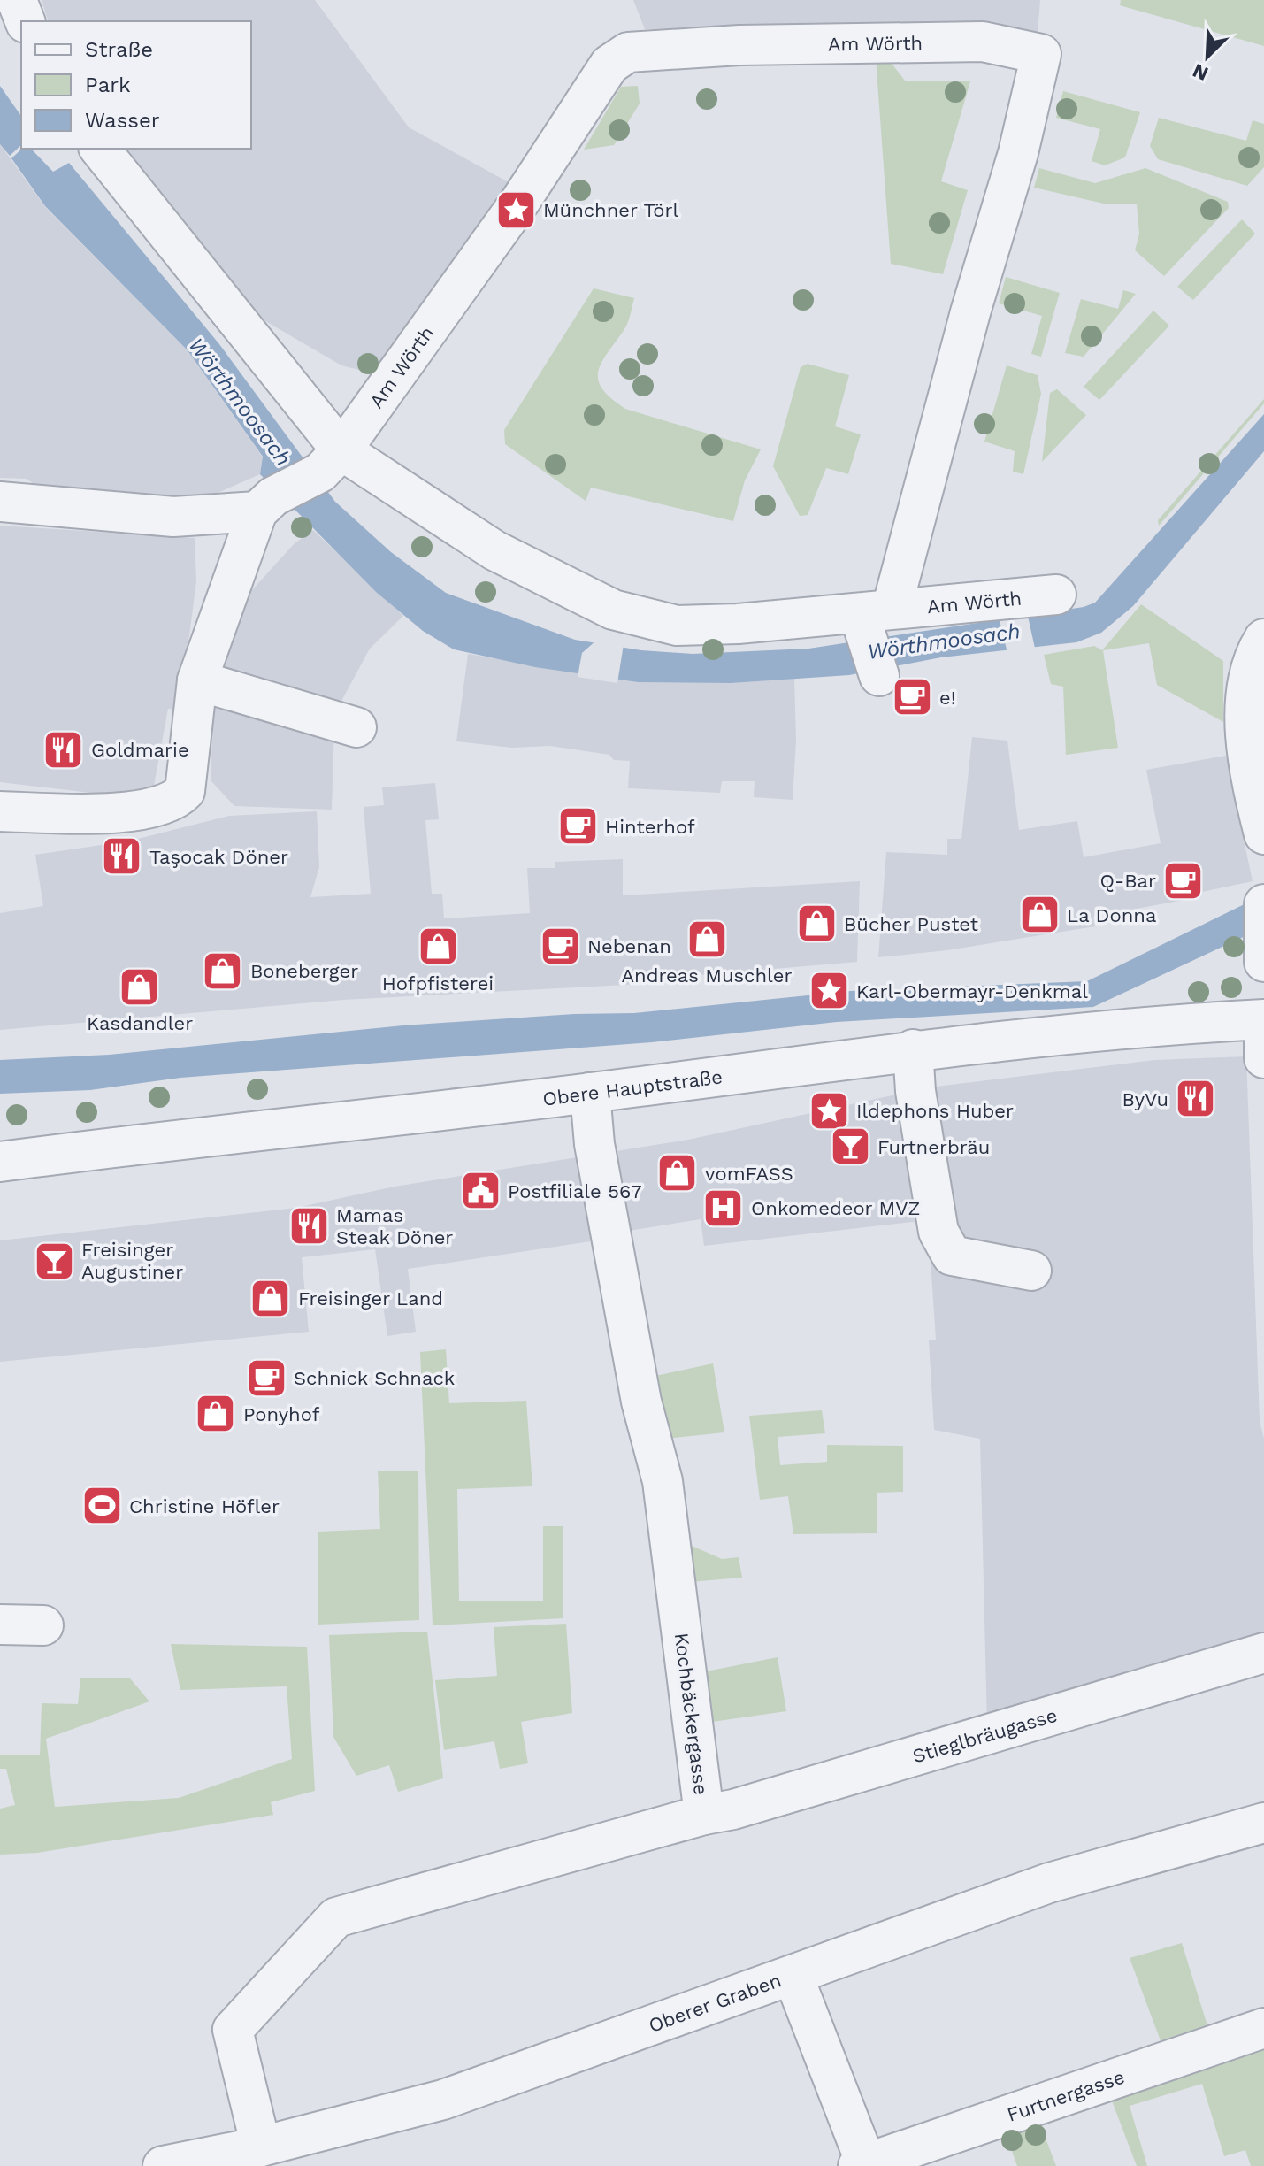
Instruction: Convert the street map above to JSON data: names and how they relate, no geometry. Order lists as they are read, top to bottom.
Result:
{
  "streets": {
    "street": [
      "Am Wörth",
      "Obere Hauptstraße",
      "Kochbäckergasse",
      "Stieglbräugasse",
      "Oberer Graben",
      "Furtnergasse"
    ]
  },
  "crossings": [
    ["Obere Hauptstraße", "Kochbäckergasse"],
    ["Kochbäckergasse", "Stieglbräugasse"],
    ["Kochbäckergasse", "Oberer Graben"],
    ["Oberer Graben", "Furtnergasse"]
  ],
  "water": ["Wörthmoosach"],
  "places": {
    "place": ["Münchner Törl", "Karl-Obermayr-Denkmal", "Ildephons Huber"],
    "cafe": [
      "e!",
      "Hinterhof",
      "Q-Bar",
      "Nebenan",
      "Schnick Schnack"
    ],
    "restaurant": [
      "Goldmarie",
      "Taşocak Döner",
      "ByVu",
      "Mamas Steak Döner"
    ],
    "shop": [
      "La Donna",
      "Bücher Pustet",
      "Andreas Muschler",
      "Hofpfisterei",
      "Boneberger",
      "Kasdandler",
      "vomFASS",
      "Freisinger Land",
      "Ponyhof"
    ],
    "bar": ["Furtnerbräu", "Freisinger Augustiner"],
    "public building": ["Postfiliale 567"],
    "hospital": ["Onkomedeor MVZ"],
    "sports": ["Christine Höfler"]
  },
  "legend": ["Straße", "Park", "Wasser"],
  "north": "bottom left"
}
